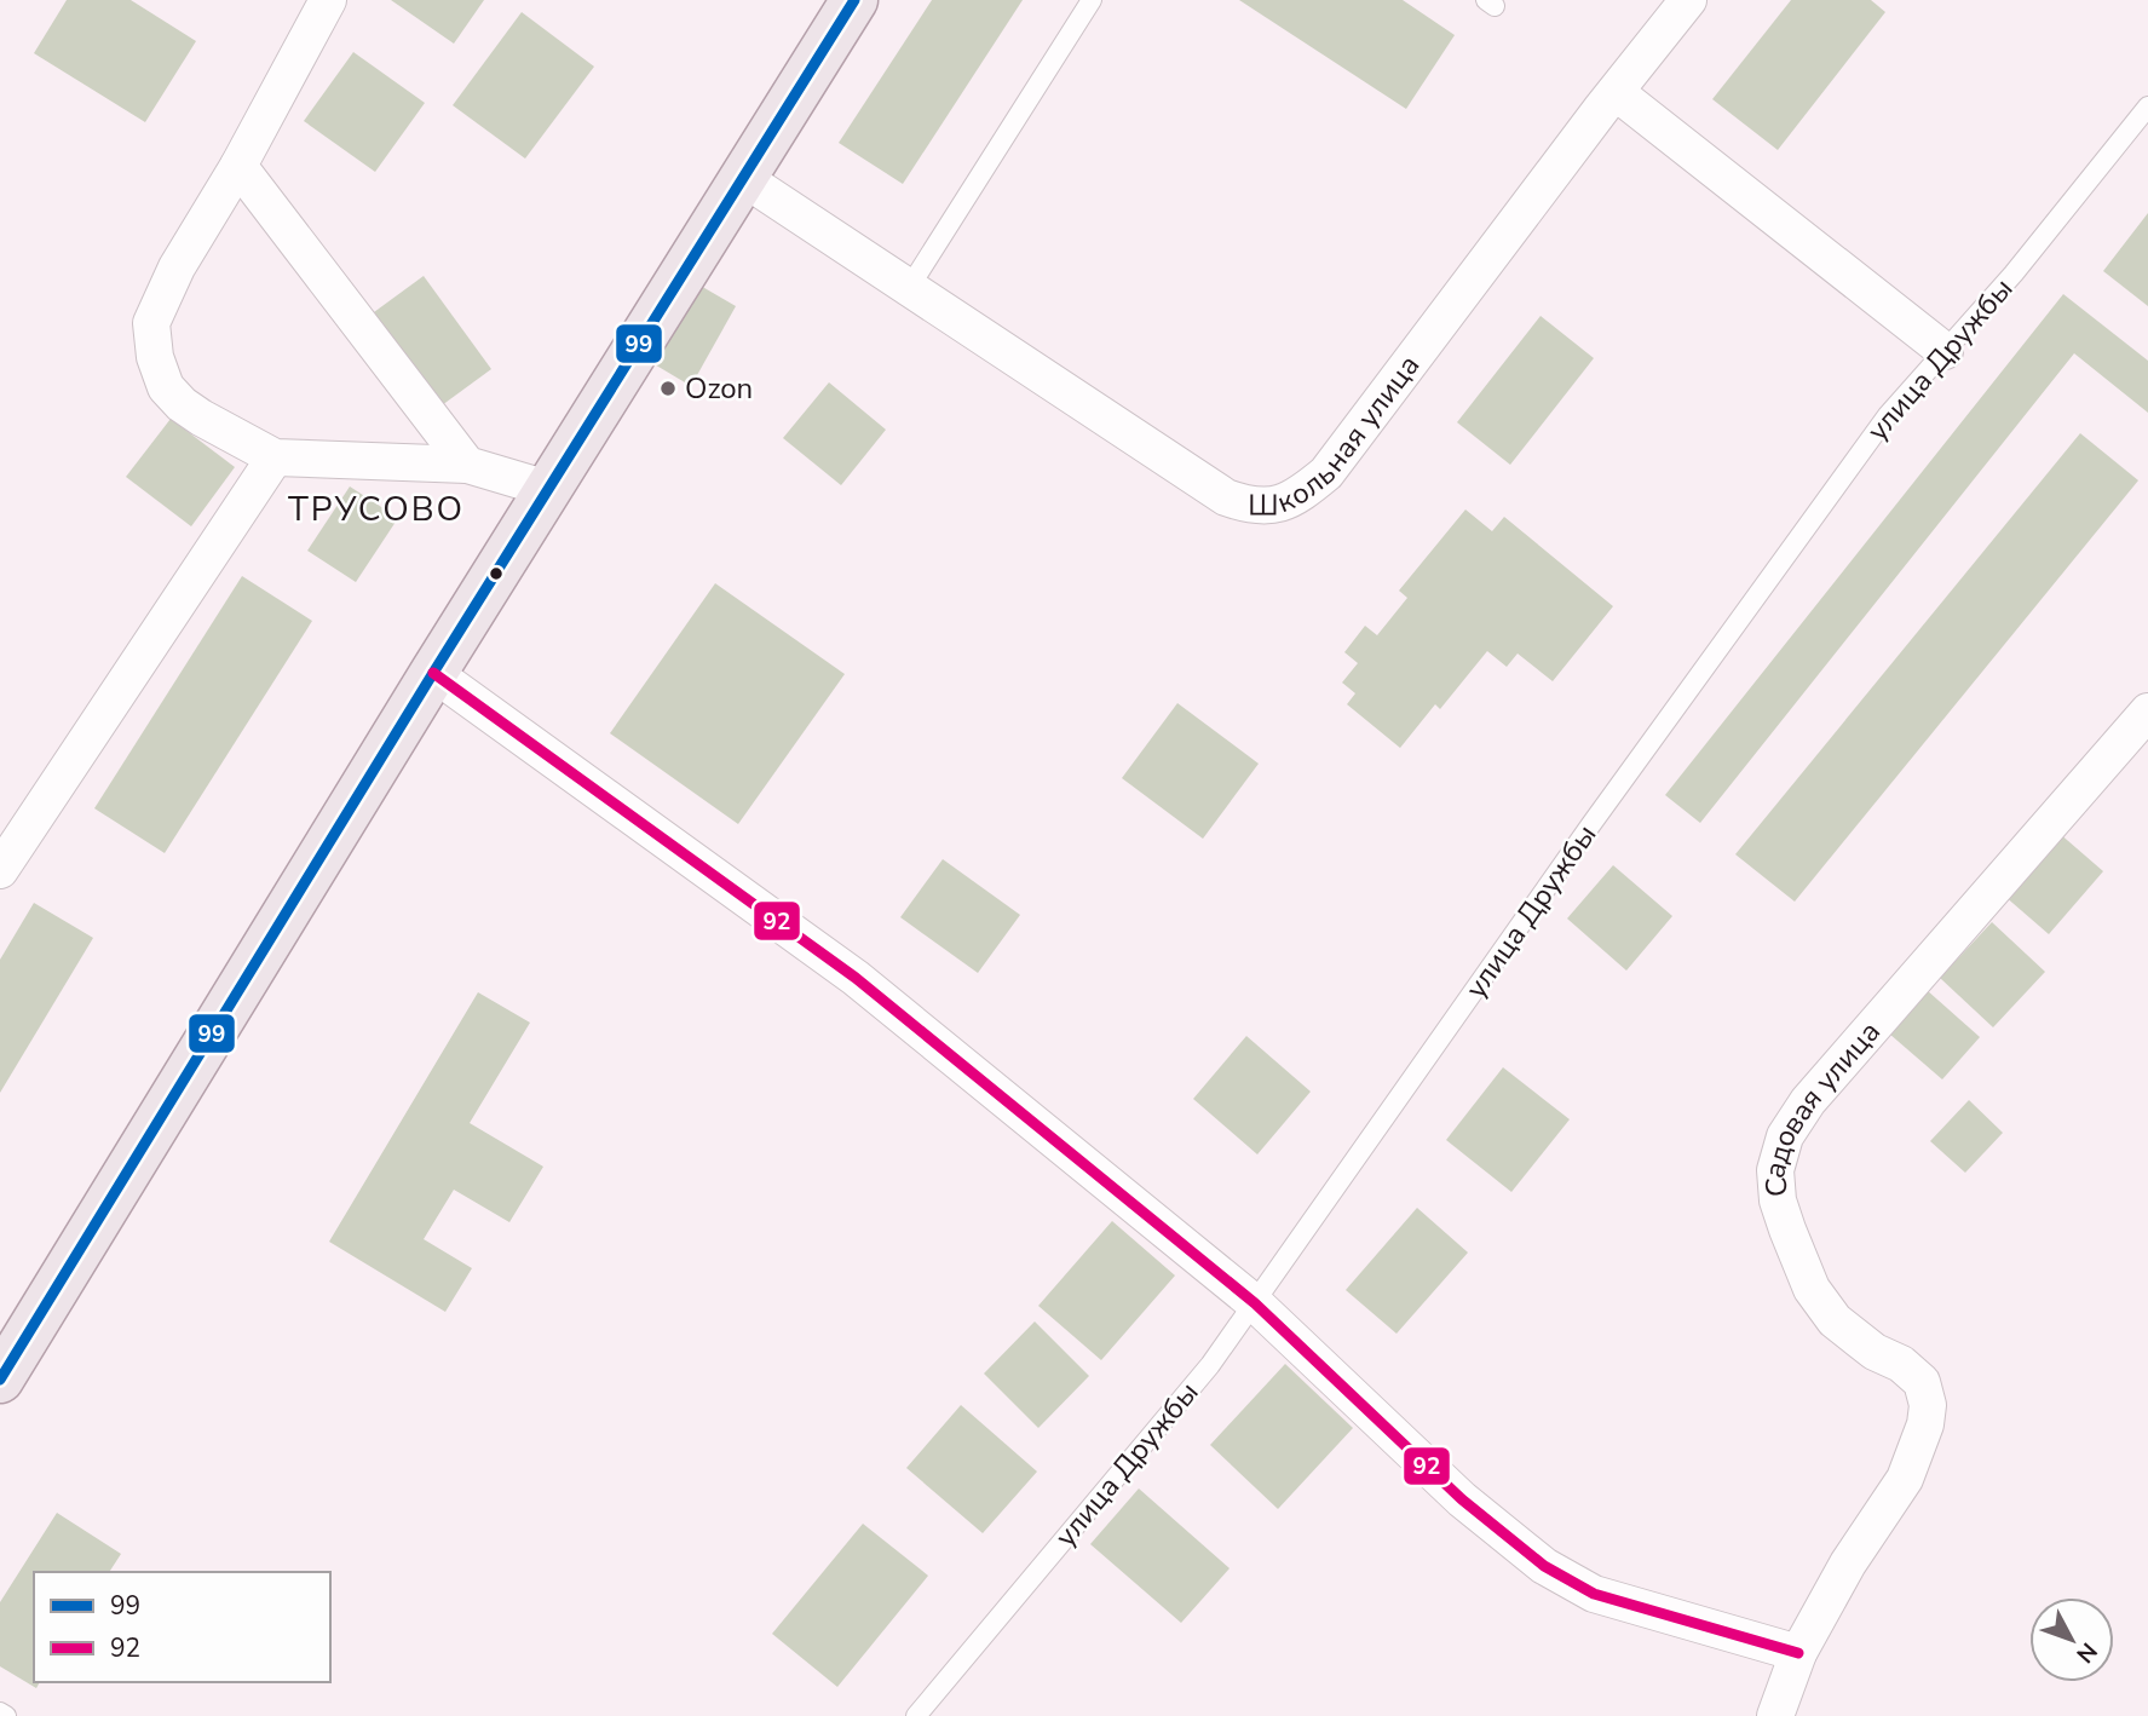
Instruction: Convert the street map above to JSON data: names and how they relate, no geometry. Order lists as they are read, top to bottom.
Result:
{
  "streets": {
    "street": ["Школьная улица", "Садовая улица"],
    "lane": ["улица Дружбы"]
  },
  "districts": ["ТРУСОВО"],
  "places": ["Ozon"],
  "lines": ["transit line 99", "transit line 92"],
  "legend": ["99", "92"],
  "north": "bottom right"
}
